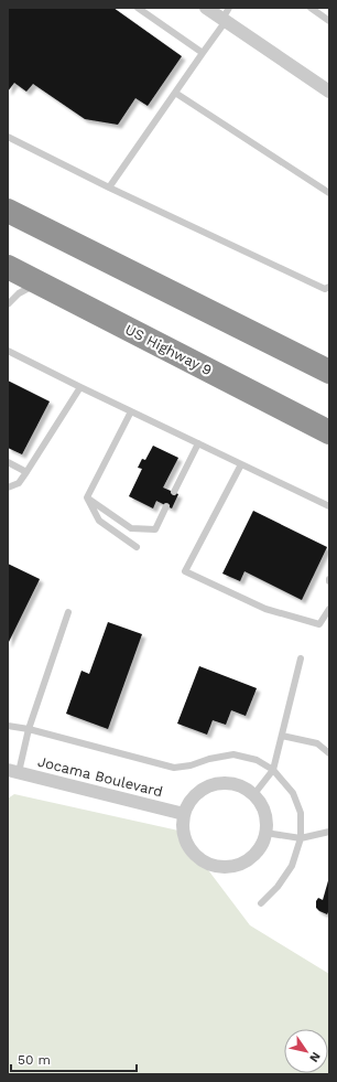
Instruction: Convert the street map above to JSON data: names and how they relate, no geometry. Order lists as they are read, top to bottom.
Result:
{
  "streets": {
    "highway": ["US Highway 9"],
    "street": ["Jocama Boulevard"]
  },
  "scale_bar": "50 m",
  "north": "bottom right"
}
